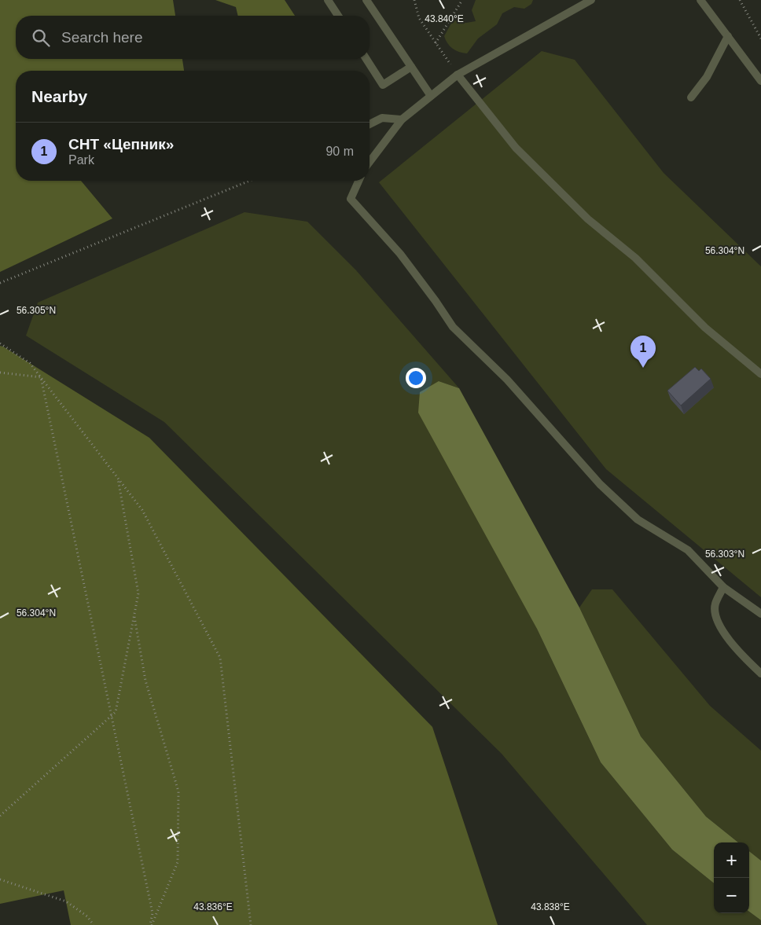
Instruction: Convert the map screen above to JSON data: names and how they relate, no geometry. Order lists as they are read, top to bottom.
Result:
{
  "page": {
    "search": "Search here",
    "heading": "Nearby",
    "list": [
      {
        "mark": "1",
        "name": "СНТ «Цепник»",
        "note": "Park",
        "value": "90 m"
      }
    ],
    "pins": "1",
    "map_buttons": ["+", "−"]
  },
  "coordinates": [
    "43.840°E",
    "56.304°N",
    "56.305°N",
    "56.303°N",
    "43.836°E",
    "43.838°E"
  ]
}
